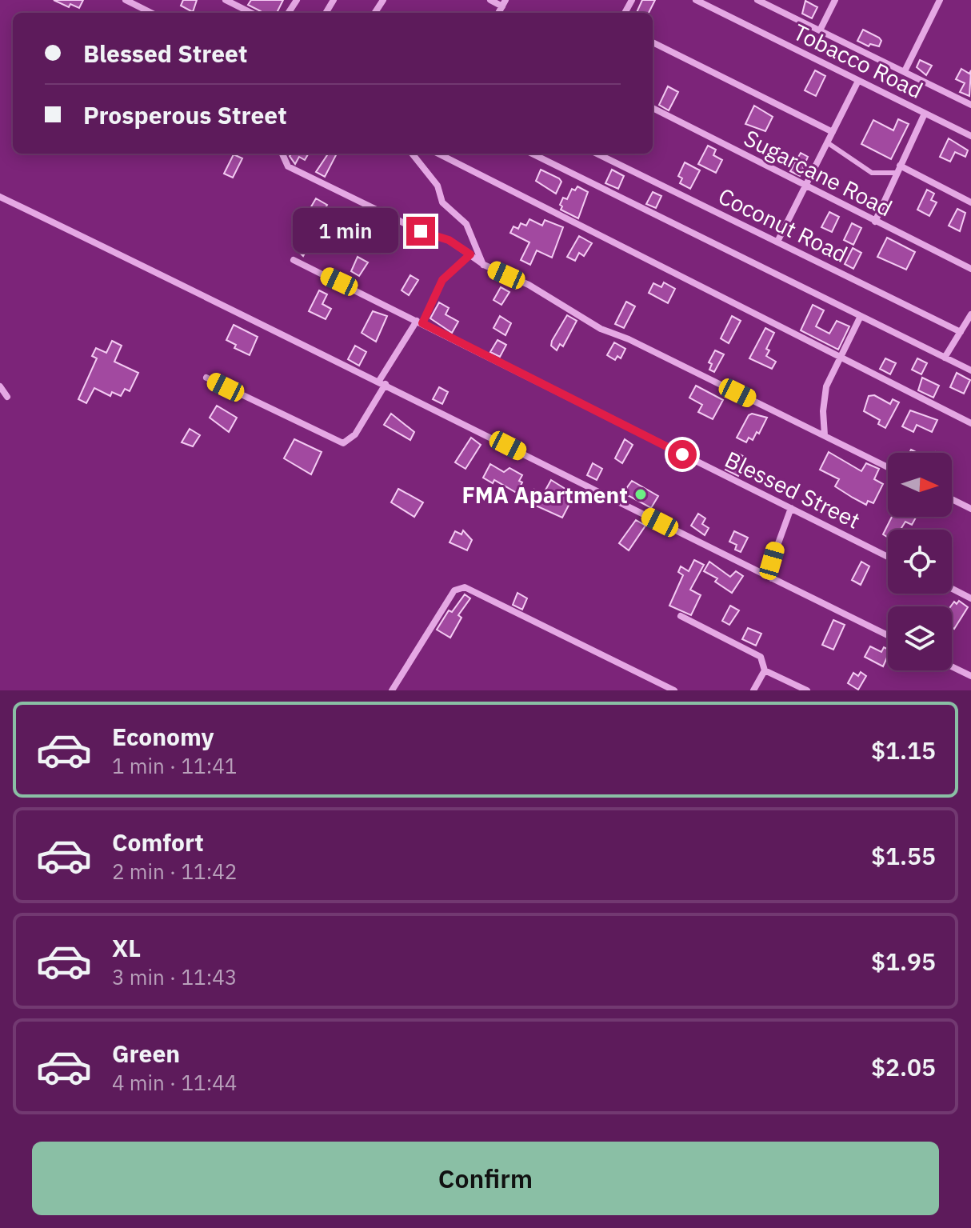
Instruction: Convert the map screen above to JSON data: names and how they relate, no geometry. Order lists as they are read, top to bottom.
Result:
{
  "streets": {
    "street": [
      "Tobacco Road",
      "Sugarcane Road",
      "Coconut Road",
      "Blessed Street"
    ]
  },
  "places": ["FMA Apartment"],
  "north": "right",
  "page": {
    "banner": ["Blessed Street", "Prosperous Street"],
    "bubble": "1 min",
    "list": [
      {
        "name": "Economy",
        "note": "1 min · 11:41",
        "value": "$1.15"
      },
      {
        "name": "Comfort",
        "note": "2 min · 11:42",
        "value": "$1.55"
      },
      {
        "name": "XL",
        "note": "3 min · 11:43",
        "value": "$1.95"
      },
      {
        "name": "Green",
        "note": "4 min · 11:44",
        "value": "$2.05"
      }
    ],
    "buttons": "Confirm"
  }
}
